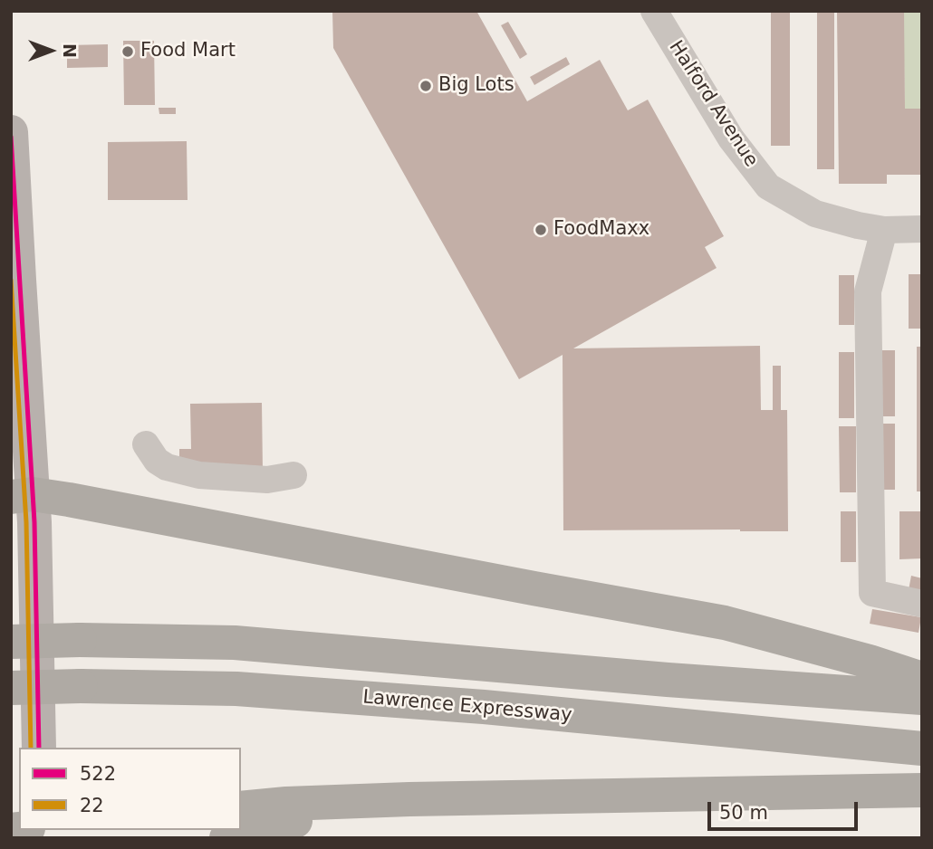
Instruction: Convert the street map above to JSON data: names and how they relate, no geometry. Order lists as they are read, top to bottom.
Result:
{
  "streets": {
    "highway": ["Lawrence Expressway"],
    "street": ["Halford Avenue"]
  },
  "places": ["Food Mart", "Big Lots", "FoodMaxx"],
  "lines": ["transit line 522", "transit line 22"],
  "legend": ["522", "22"],
  "scale_bar": "50 m",
  "north": "right"
}
